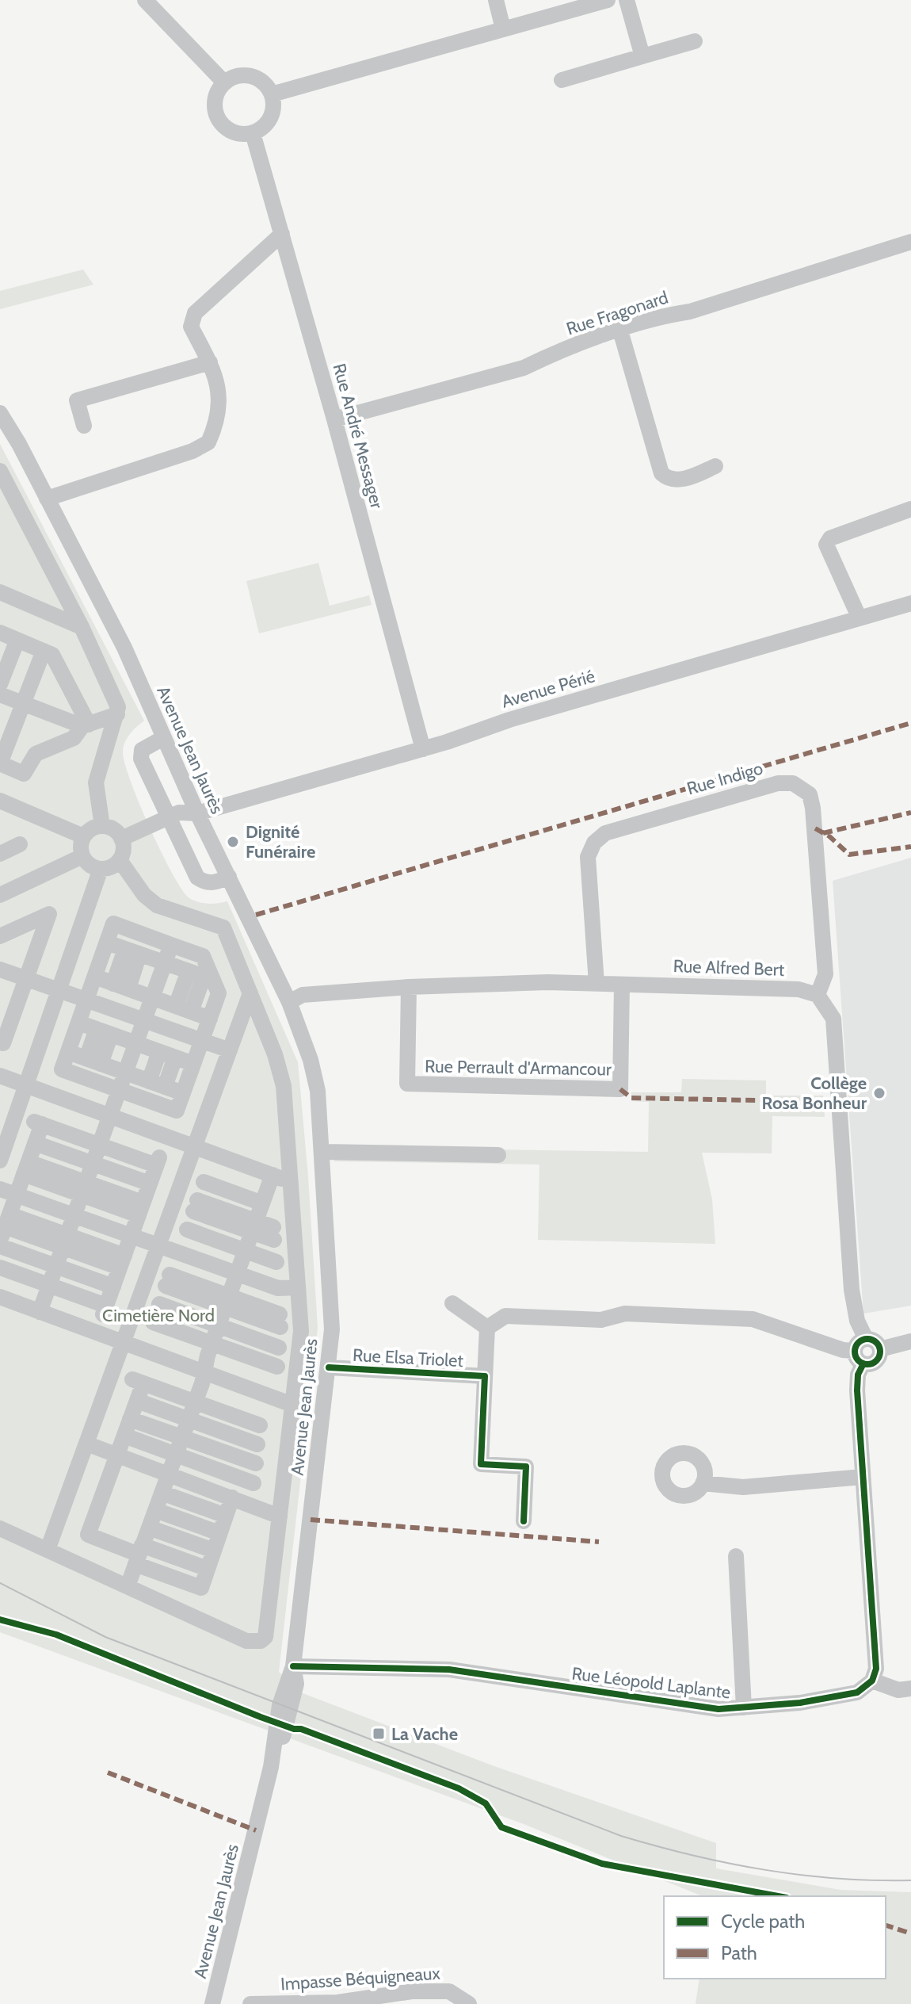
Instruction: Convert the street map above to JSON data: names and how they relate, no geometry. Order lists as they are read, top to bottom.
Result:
{
  "streets": {
    "street": [
      "Rue Fragonard",
      "Rue André Messager",
      "Avenue Périé",
      "Avenue Jean Jaurès",
      "Rue Indigo",
      "Rue Alfred Bert",
      "Rue Perrault d'Armancour",
      "Rue Elsa Triolet",
      "Rue Léopold Laplante",
      "Impasse Béquigneaux"
    ]
  },
  "crossings": [
    ["Rue Fragonard", "Rue André Messager"],
    ["Rue André Messager", "Avenue Périé"],
    ["Avenue Périé", "Avenue Jean Jaurès"],
    ["Avenue Jean Jaurès", "Rue Alfred Bert"],
    ["Avenue Jean Jaurès", "Rue Elsa Triolet"],
    ["Avenue Jean Jaurès", "Rue Léopold Laplante"],
    ["Rue Indigo", "Rue Alfred Bert"],
    ["Rue Alfred Bert", "Rue Perrault d'Armancour"]
  ],
  "parks": ["Cimetière Nord"],
  "places": {
    "other": ["Dignité Funéraire", "Collège Rosa Bonheur"],
    "transit": ["La Vache"]
  },
  "legend": ["Cycle path", "Path"]
}
